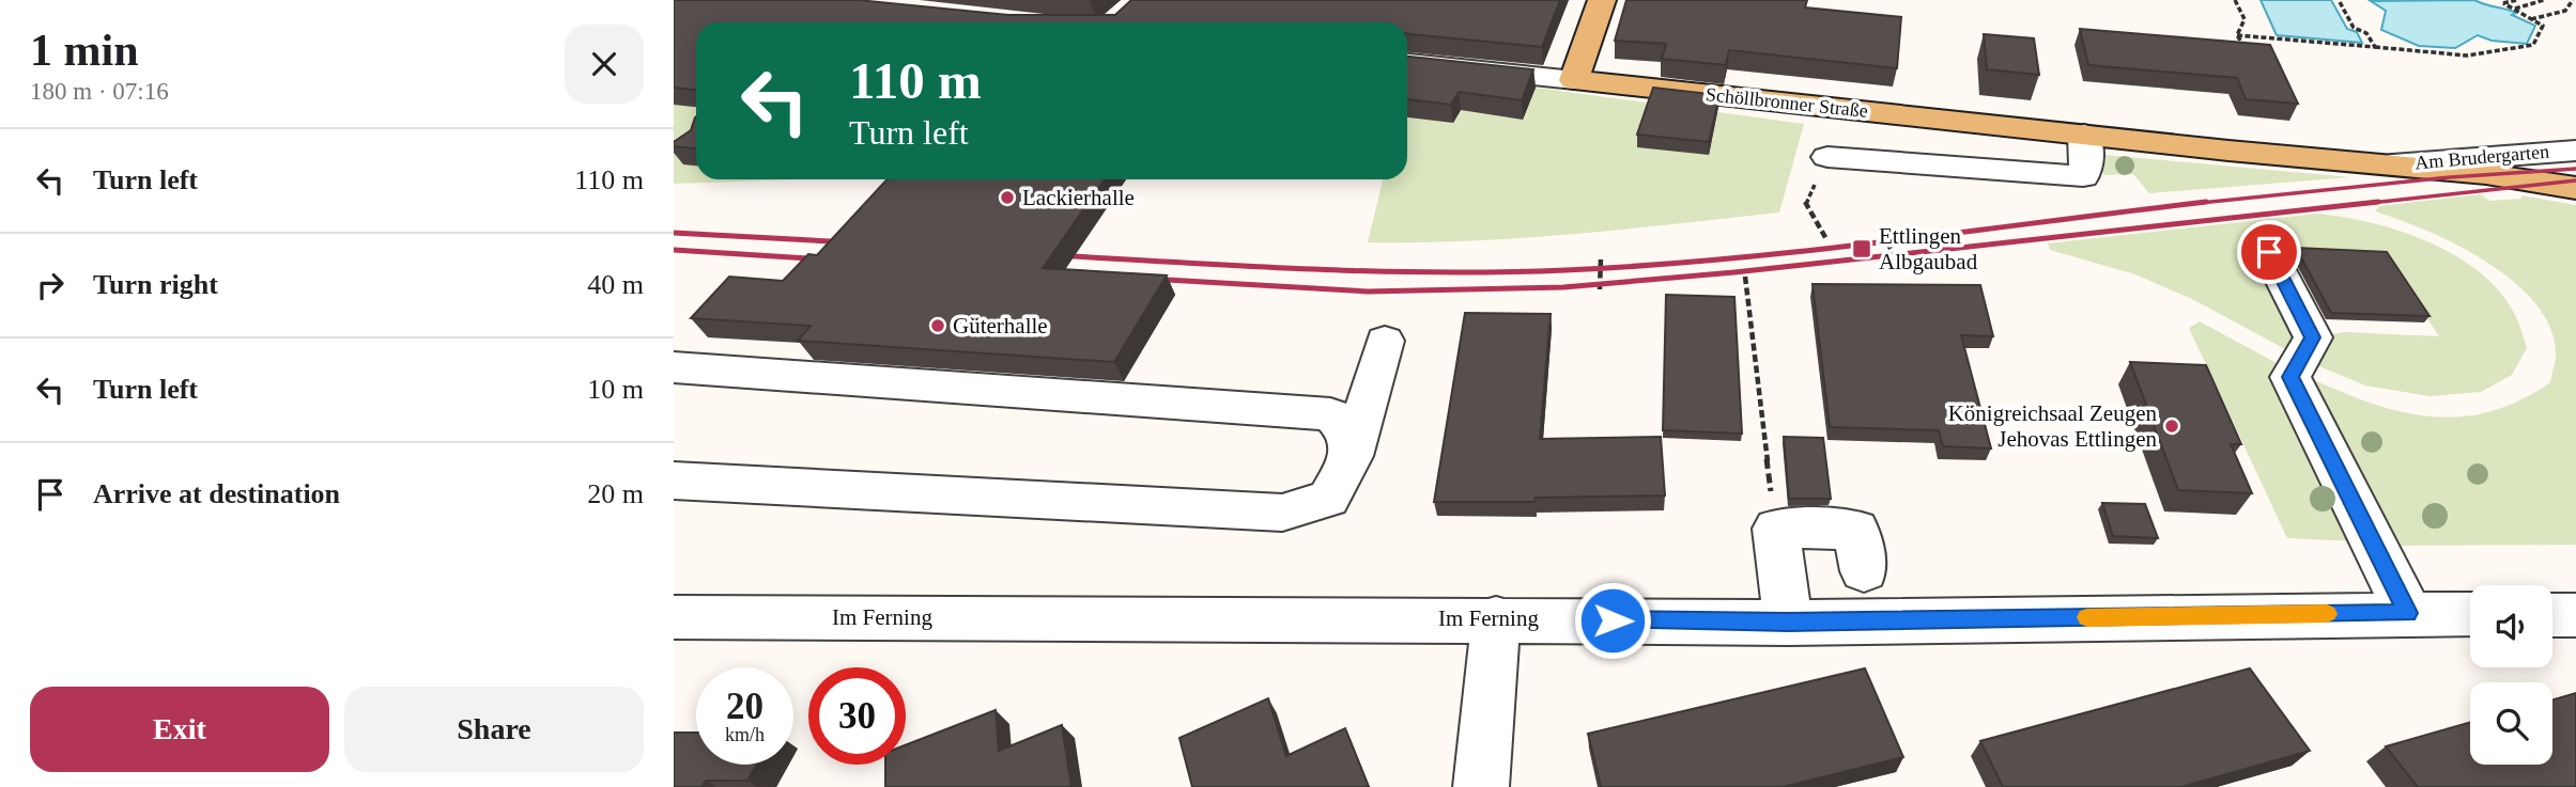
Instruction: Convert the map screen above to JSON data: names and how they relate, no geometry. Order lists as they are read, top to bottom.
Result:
{
  "streets": {
    "main road": ["Schöllbronner Straße"],
    "street": ["Am Brudergarten", "Im Ferning"]
  },
  "crossings": [
    ["Schöllbronner Straße", "Am Brudergarten"]
  ],
  "places": {
    "other": ["Lackierhalle", "Güterhalle", "Königreichsaal Zeugen Jehovas Ettlingen"],
    "transit": ["Ettlingen Albgaubad"]
  },
  "page": {
    "heading": ["1 min", "180 m · 07:16"],
    "turn": ["110 m", "Turn left"],
    "list": [
      {
        "name": "Turn left",
        "value": "110 m"
      },
      {
        "name": "Turn right",
        "value": "40 m"
      },
      {
        "name": "Turn left",
        "value": "10 m"
      },
      {
        "name": "Arrive at destination",
        "value": "20 m"
      }
    ],
    "speed": "20 km/h",
    "limit": "30",
    "buttons": ["Exit", "Share"]
  }
}
